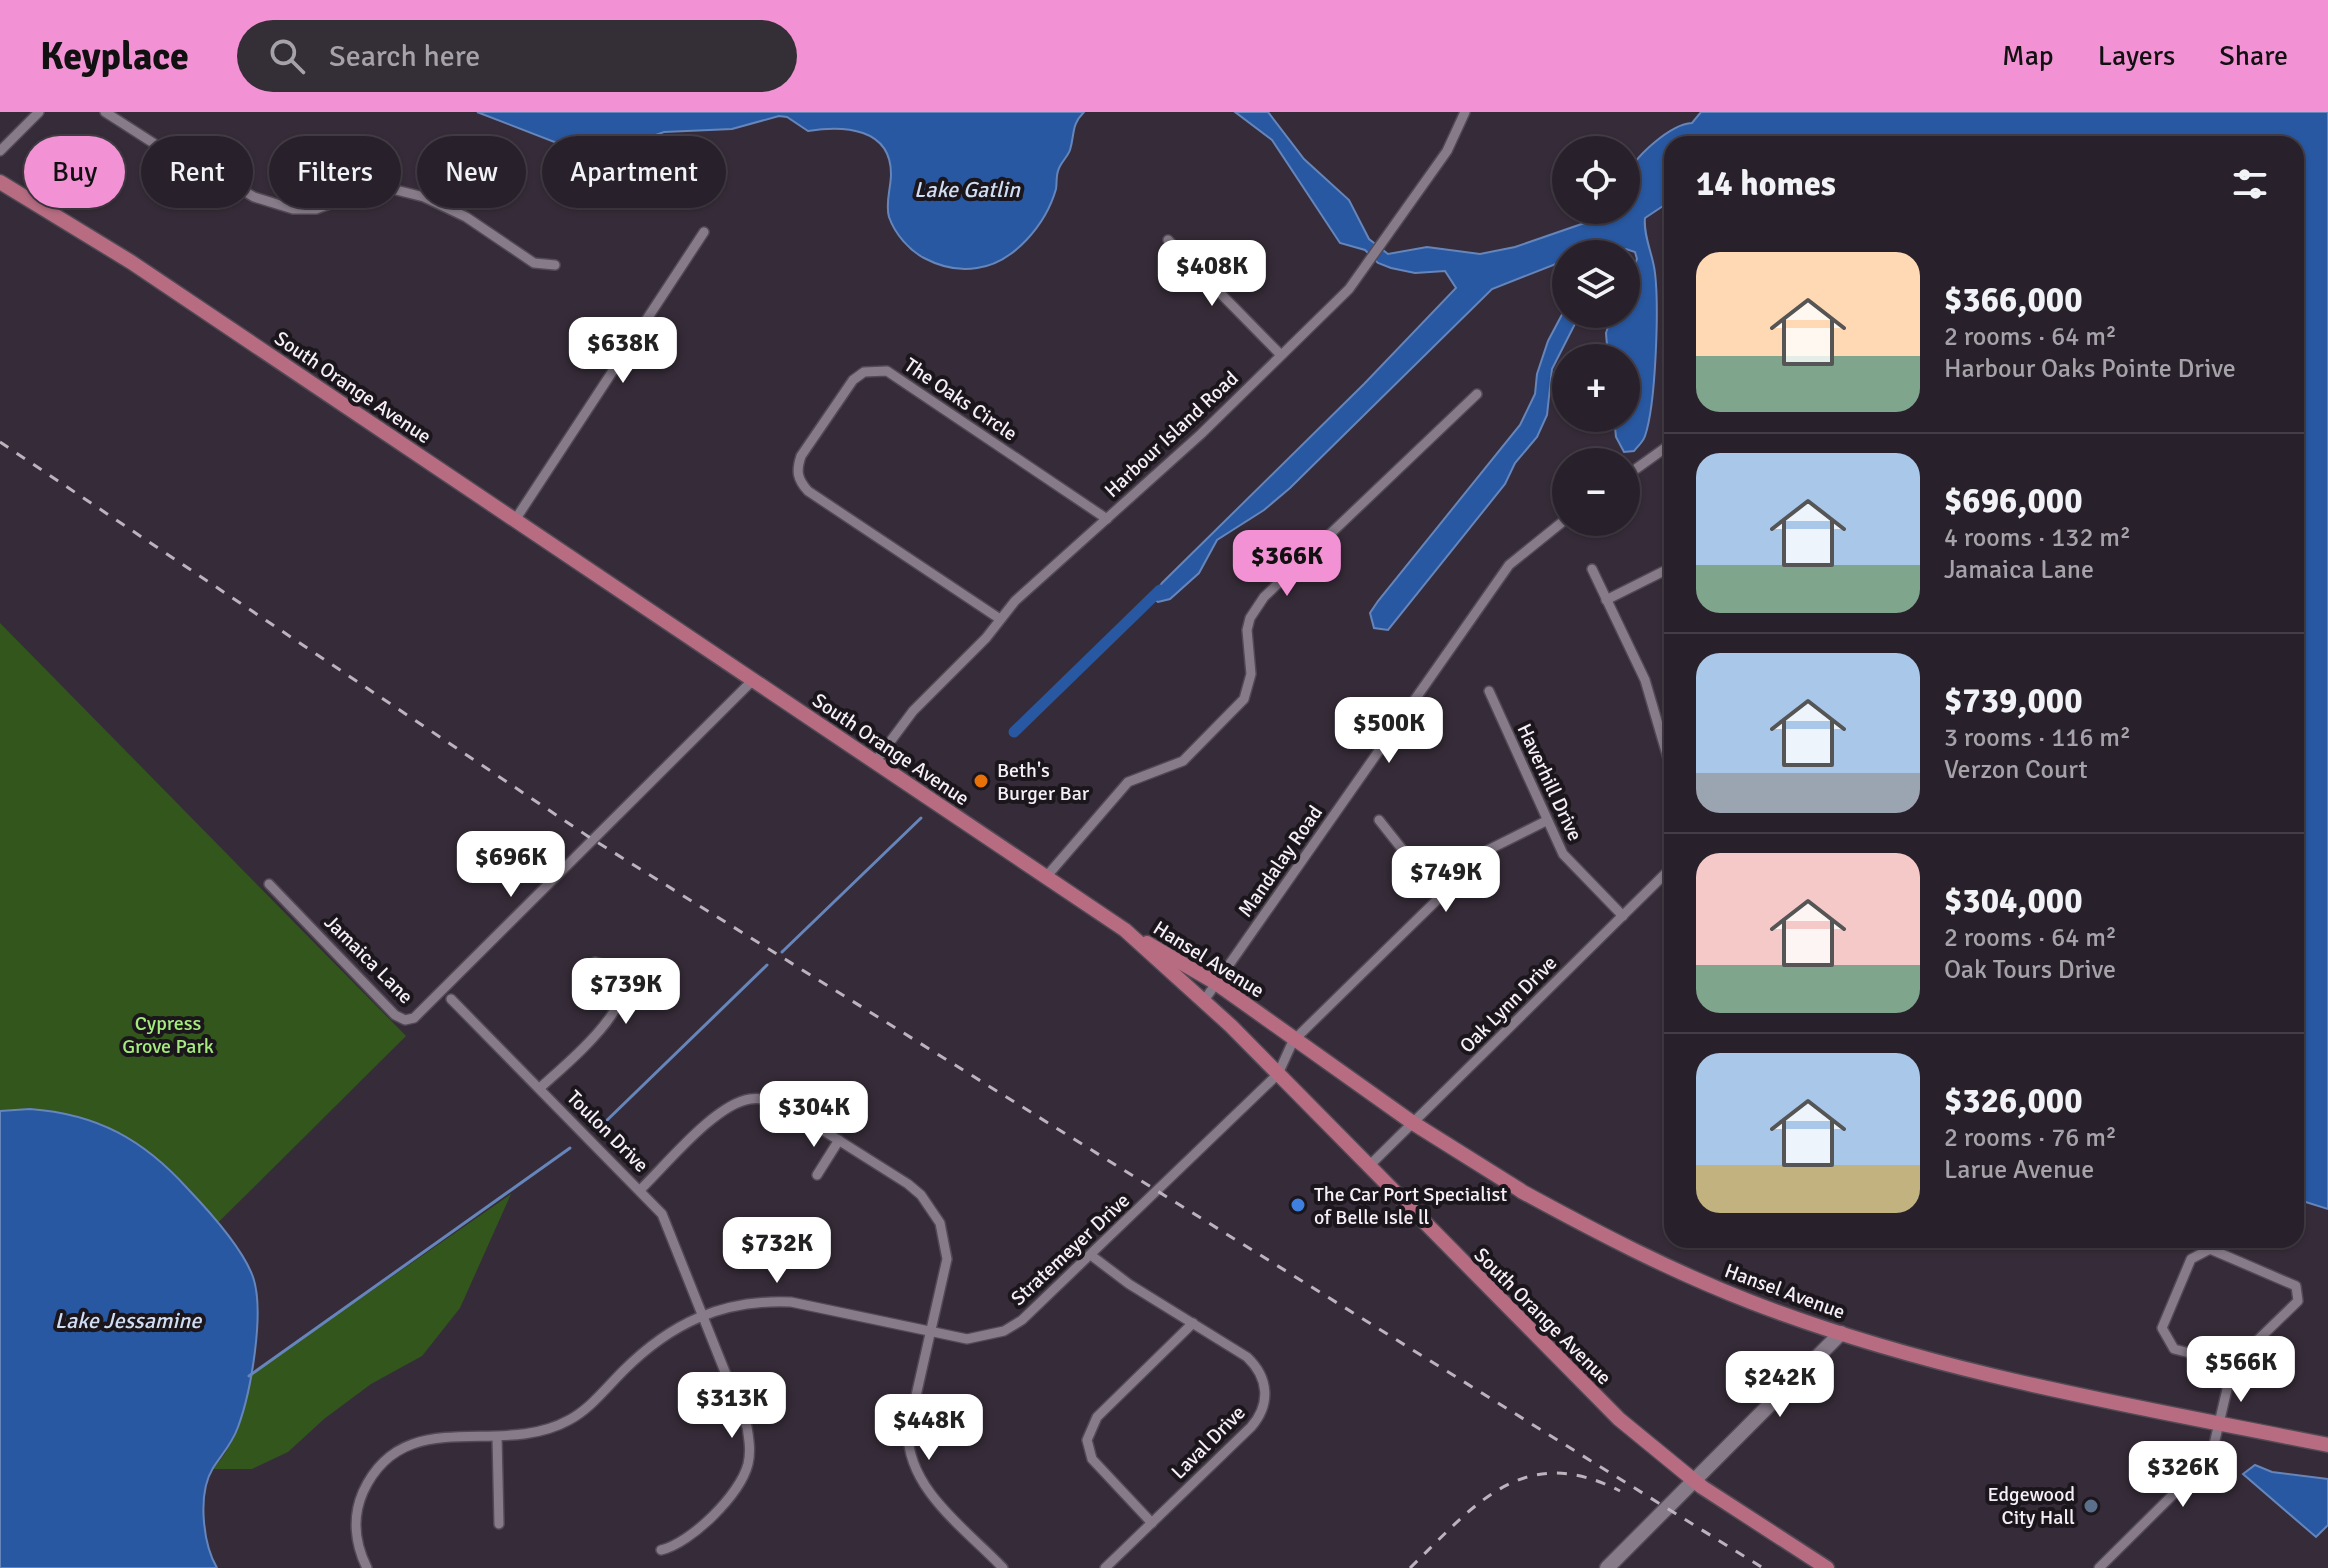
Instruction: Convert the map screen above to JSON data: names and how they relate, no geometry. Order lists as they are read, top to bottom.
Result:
{
  "streets": {
    "main road": ["South Orange Avenue", "Hansel Avenue"],
    "street": [
      "The Oaks Circle",
      "Harbour Island Road",
      "Haverhill Drive",
      "Mandalay Road",
      "Jamaica Lane",
      "Oak Lynn Drive",
      "Toulon Drive",
      "Stratemeyer Drive",
      "Laval Drive"
    ]
  },
  "crossings": [
    ["South Orange Avenue", "Harbour Island Road"],
    ["South Orange Avenue", "Mandalay Road"],
    ["South Orange Avenue", "Jamaica Lane"],
    ["South Orange Avenue", "Hansel Avenue"],
    ["South Orange Avenue", "Oak Lynn Drive"],
    ["South Orange Avenue", "Stratemeyer Drive"],
    ["The Oaks Circle", "Harbour Island Road"],
    ["Haverhill Drive", "Oak Lynn Drive"],
    ["Mandalay Road", "Hansel Avenue"],
    ["Hansel Avenue", "Oak Lynn Drive"],
    ["Toulon Drive", "Stratemeyer Drive"],
    ["Stratemeyer Drive", "Laval Drive"]
  ],
  "water": ["Lake Gatlin", "Lake Jessamine"],
  "parks": ["Cypress Grove Park"],
  "places": ["Beth's Burger Bar", "The Car Port Specialist of Belle Isle ll", "Edgewood City Hall"],
  "page": {
    "header": "Keyplace",
    "search": "Search here",
    "nav": ["Map", "Layers", "Share"],
    "map_buttons": ["+", "−"],
    "chip": [
      "Buy",
      "Rent",
      "Filters",
      "New",
      "Apartment"
    ],
    "heading": "14 homes",
    "list": [
      {
        "name": "$366,000",
        "note": "2 rooms · 64 m² · Harbour Oaks Pointe Drive"
      },
      {
        "name": "$696,000",
        "note": "4 rooms · 132 m² · Jamaica Lane"
      },
      {
        "name": "$739,000",
        "note": "3 rooms · 116 m² · Verzon Court"
      },
      {
        "name": "$304,000",
        "note": "2 rooms · 64 m² · Oak Tours Drive"
      },
      {
        "name": "$326,000",
        "note": "2 rooms · 76 m² · Larue Avenue"
      }
    ],
    "price": [
      "$408K",
      "$638K",
      "$366K",
      "$500K",
      "$696K",
      "$749K",
      "$739K",
      "$304K",
      "$732K",
      "$566K",
      "$242K",
      "$313K",
      "$448K",
      "$326K"
    ]
  }
}
